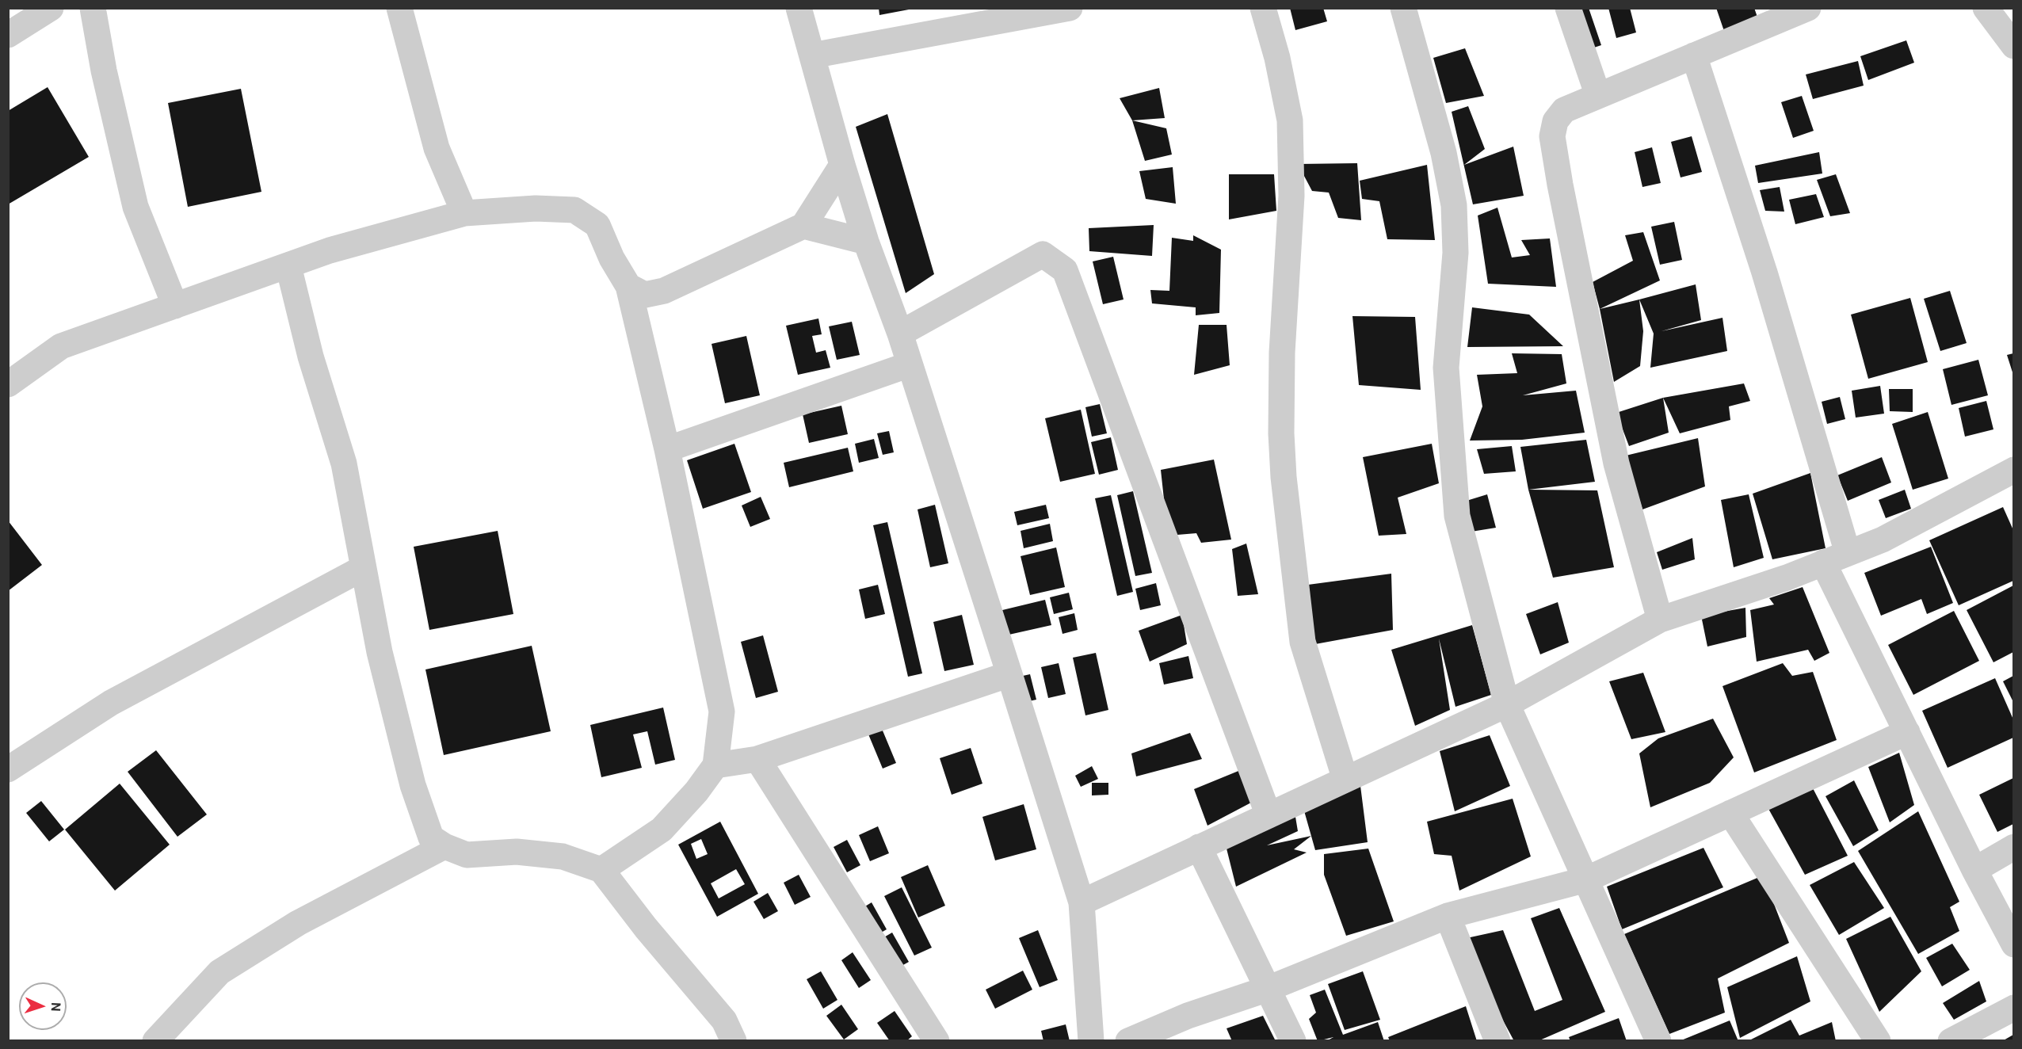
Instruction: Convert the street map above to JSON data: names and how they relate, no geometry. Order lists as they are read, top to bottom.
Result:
{
  "north": "right"
}
